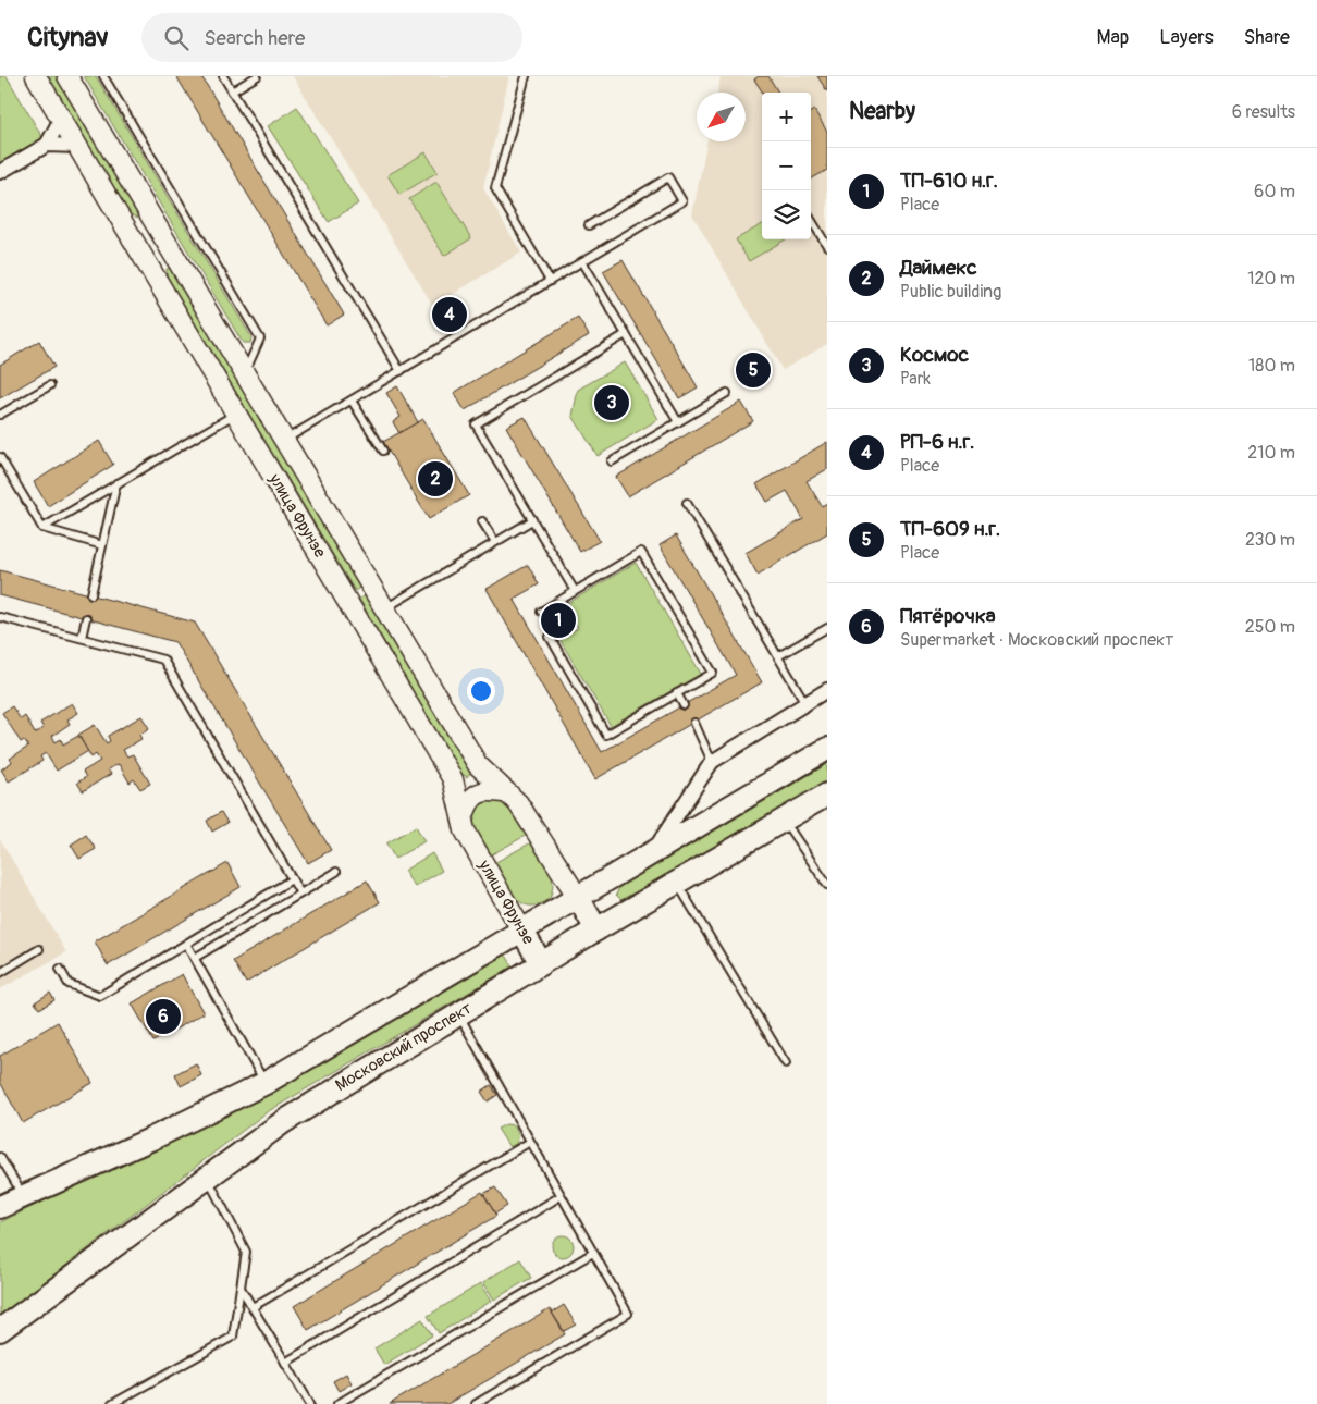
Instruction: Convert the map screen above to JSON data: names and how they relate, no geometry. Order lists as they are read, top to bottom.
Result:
{
  "streets": {
    "main road": ["улица Фрунзе", "Московский проспект"]
  },
  "crossings": [
    ["улица Фрунзе", "Московский проспект"]
  ],
  "north": "bottom left",
  "page": {
    "header": "Citynav",
    "search": "Search here",
    "nav": ["Map", "Layers", "Share"],
    "heading": ["Nearby", "6 results"],
    "map_buttons": ["+", "−"],
    "list": [
      {
        "mark": "1",
        "name": "ТП-610 н.г.",
        "note": "Place",
        "value": "60 m"
      },
      {
        "mark": "2",
        "name": "Даймекс",
        "note": "Public building",
        "value": "120 m"
      },
      {
        "mark": "3",
        "name": "Космос",
        "note": "Park",
        "value": "180 m"
      },
      {
        "mark": "4",
        "name": "РП-6 н.г.",
        "note": "Place",
        "value": "210 m"
      },
      {
        "mark": "5",
        "name": "ТП-609 н.г.",
        "note": "Place",
        "value": "230 m"
      },
      {
        "mark": "6",
        "name": "Пятёрочка",
        "note": "Supermarket · Московский проспект",
        "value": "250 m"
      }
    ],
    "pins": [
      "4",
      "5",
      "3",
      "2",
      "1",
      "6"
    ]
  }
}
